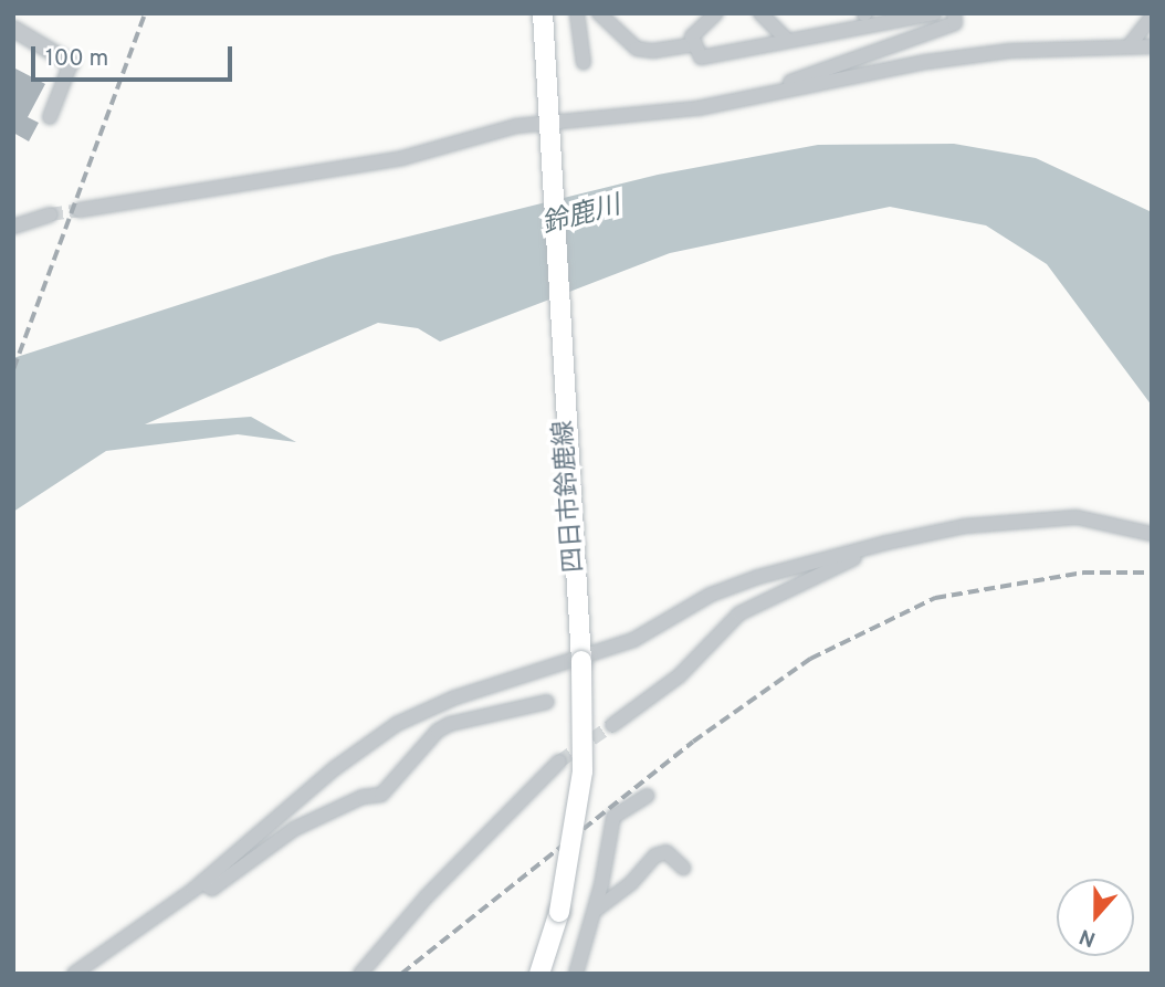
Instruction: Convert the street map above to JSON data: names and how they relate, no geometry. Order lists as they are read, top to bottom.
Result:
{
  "streets": {
    "main road": ["四日市鈴鹿線"]
  },
  "water": ["鈴鹿川"],
  "scale_bar": "100 m",
  "north": "bottom"
}
